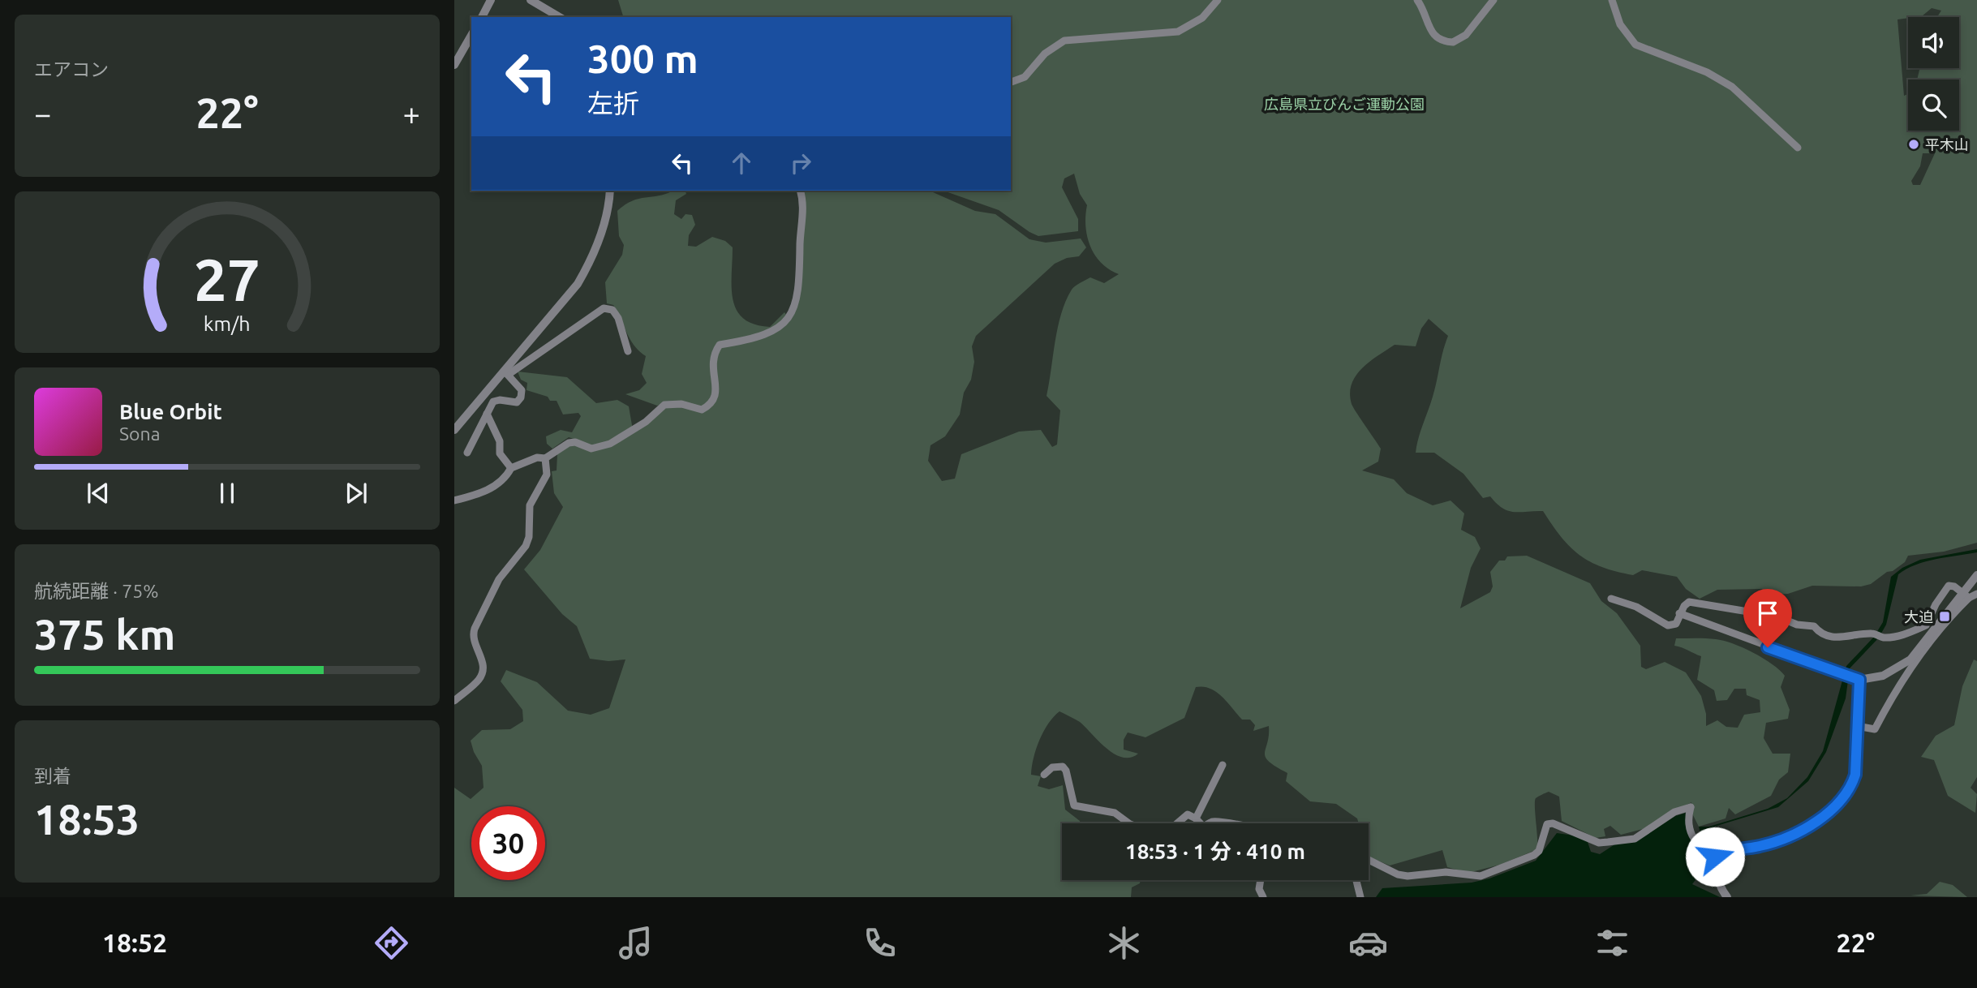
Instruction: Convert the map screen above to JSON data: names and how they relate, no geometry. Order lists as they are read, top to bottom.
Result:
{
  "parks": ["広島県立びんご運動公園"],
  "places": {
    "other": ["平木山"],
    "transit": ["大迫"]
  },
  "page": {
    "tile": [
      "エアコン",
      ["航続距離 · 75%", "375 km"],
      ["到着", "18:53"]
    ],
    "turn": ["300 m", "左折"],
    "heat": ["−", "22°", "+"],
    "song": ["Blue Orbit", "Sona"],
    "limit": "30",
    "trip": "18:53 · 1 分 · 410 m",
    "tabs": ["18:52", "22°"],
    "gauge": ["27", "km/h"]
  }
}
